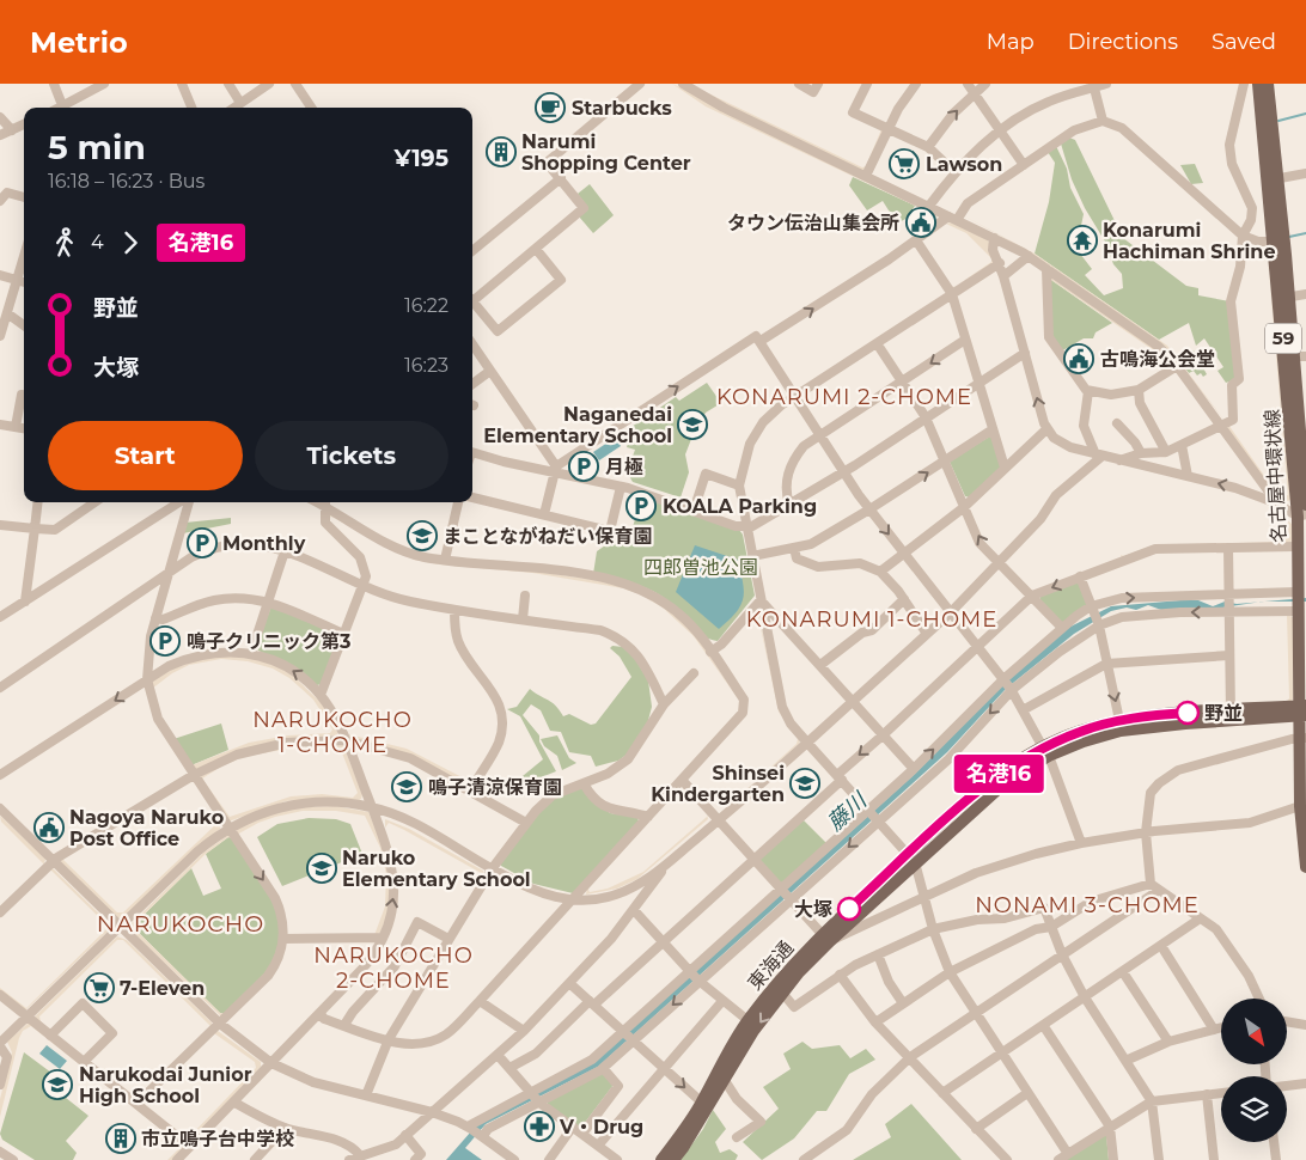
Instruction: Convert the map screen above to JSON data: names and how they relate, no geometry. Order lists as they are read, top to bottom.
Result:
{
  "streets": {
    "main road": ["59", "名古屋中環状線", "東海通"]
  },
  "crossings": [
    ["名古屋中環状線", "東海通"]
  ],
  "districts": [
    "KONARUMI 2-CHOME",
    "KONARUMI 1-CHOME",
    "NARUKOCHO 1-CHOME",
    "NONAMI 3-CHOME",
    "NARUKOCHO",
    "NARUKOCHO 2-CHOME"
  ],
  "water": ["藤川"],
  "parks": ["四郎曽池公園"],
  "places": {
    "cafe": ["Starbucks"],
    "building": ["Narumi Shopping Center", "市立鳴子台中学校"],
    "supermarket": ["Lawson", "7-Eleven"],
    "public building": ["タウン伝治山集会所", "古鳴海公会堂", "Nagoya Naruko Post Office"],
    "temple": ["Konarumi Hachiman Shrine"],
    "school or university": [
      "Naganedai Elementary School",
      "まことながねだい保育園",
      "Shinsei Kindergarten",
      "鳴子清涼保育園",
      "Naruko Elementary School",
      "Narukodai Junior High School"
    ],
    "parking": [
      "月極",
      "KOALA Parking",
      "Monthly",
      "鳴子クリニック第3"
    ],
    "other": ["野並", "大塚"],
    "pharmacy": ["V・Drug"]
  },
  "lines": ["bus line 名港16"],
  "north": "bottom right",
  "page": {
    "header": "Metrio",
    "nav": ["Map", "Directions", "Saved"],
    "on_map": "名港16",
    "heading": ["5 min", "16:18 – 16:23 · Bus", "¥195"],
    "legs": ["4", "名港16"],
    "list": [
      {
        "name": "野並",
        "value": "16:22"
      },
      {
        "name": "大塚",
        "value": "16:23"
      }
    ],
    "buttons": ["Start", "Tickets"]
  }
}
